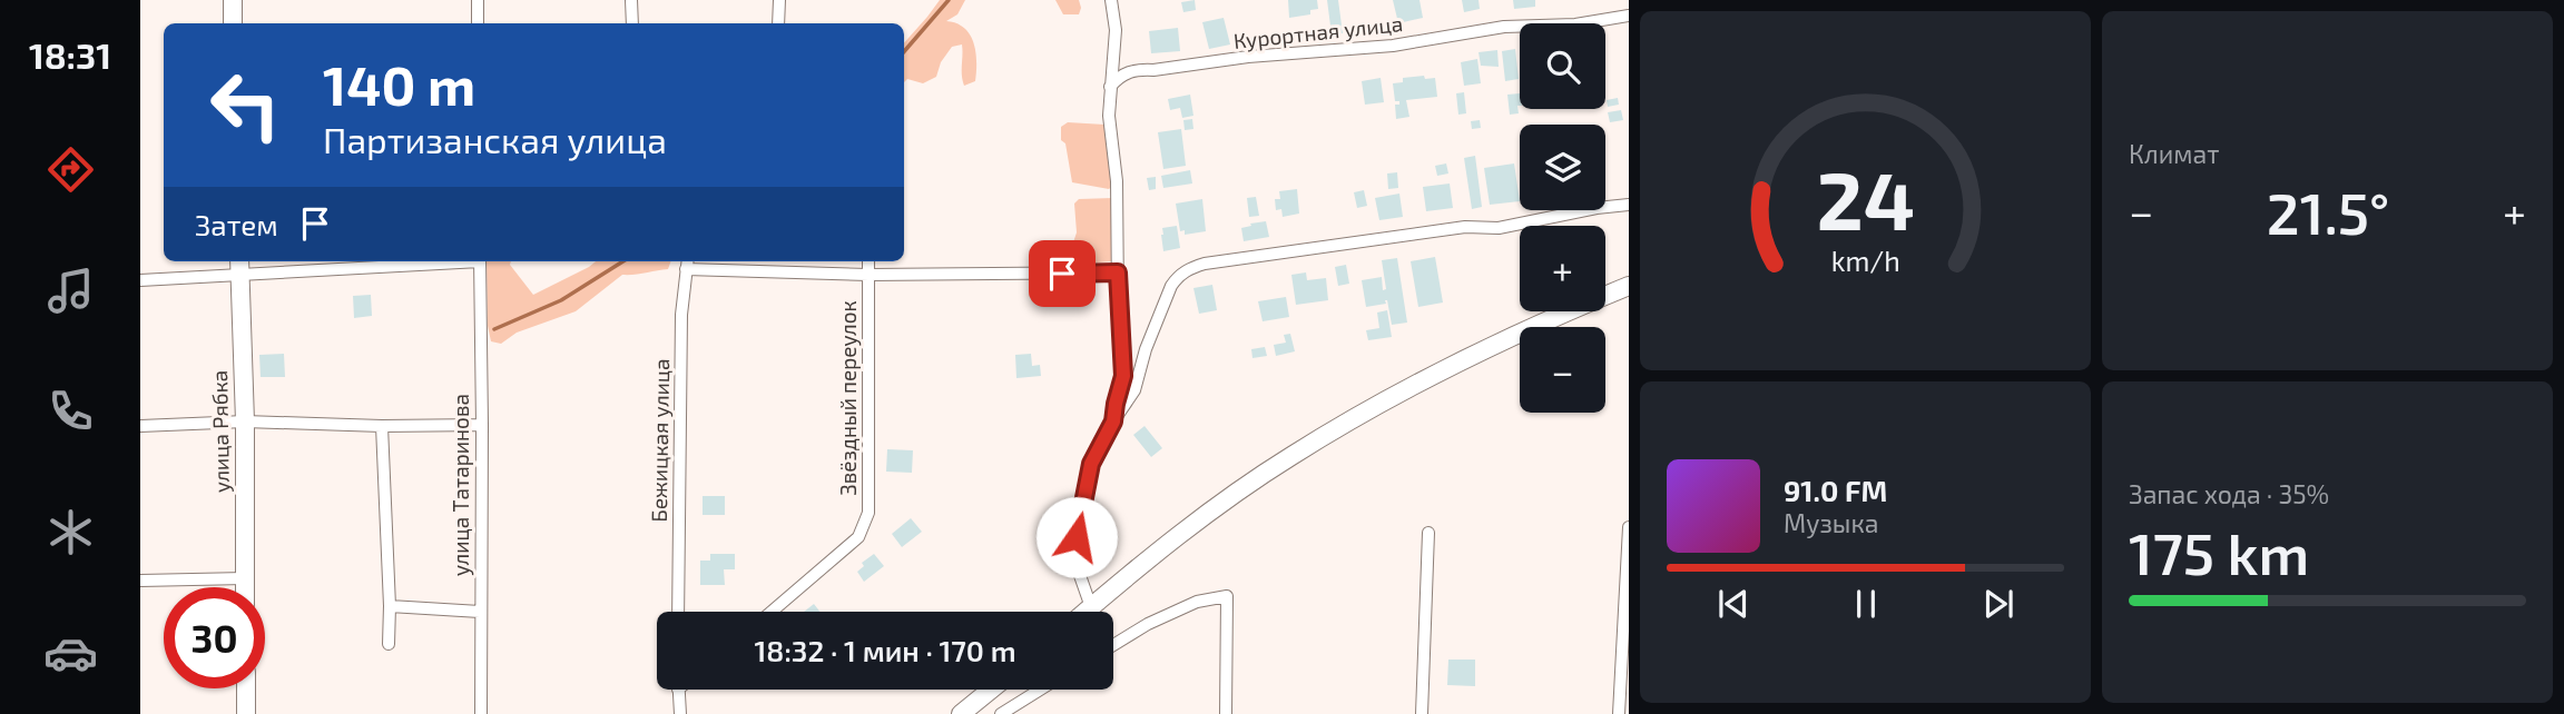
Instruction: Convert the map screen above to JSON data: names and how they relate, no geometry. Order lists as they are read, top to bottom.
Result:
{
  "streets": {
    "main road": ["улица Рябка"],
    "street": [
      "Курортная улица",
      "Звёздный переулок",
      "Бежицкая улица",
      "улица Татаринова"
    ]
  },
  "page": {
    "tabs": "18:31",
    "tile": [
      "Климат",
      ["Запас хода · 35%", "175 km"]
    ],
    "map_buttons": ["+", "−"],
    "turn": ["140 m", "Партизанская улица"],
    "heat": ["−", "21.5°", "+"],
    "then": "Затем",
    "song": ["91.0 FM", "Музыка"],
    "limit": "30",
    "trip": "18:32 · 1 мин · 170 m",
    "gauge": ["24", "km/h"]
  }
}
